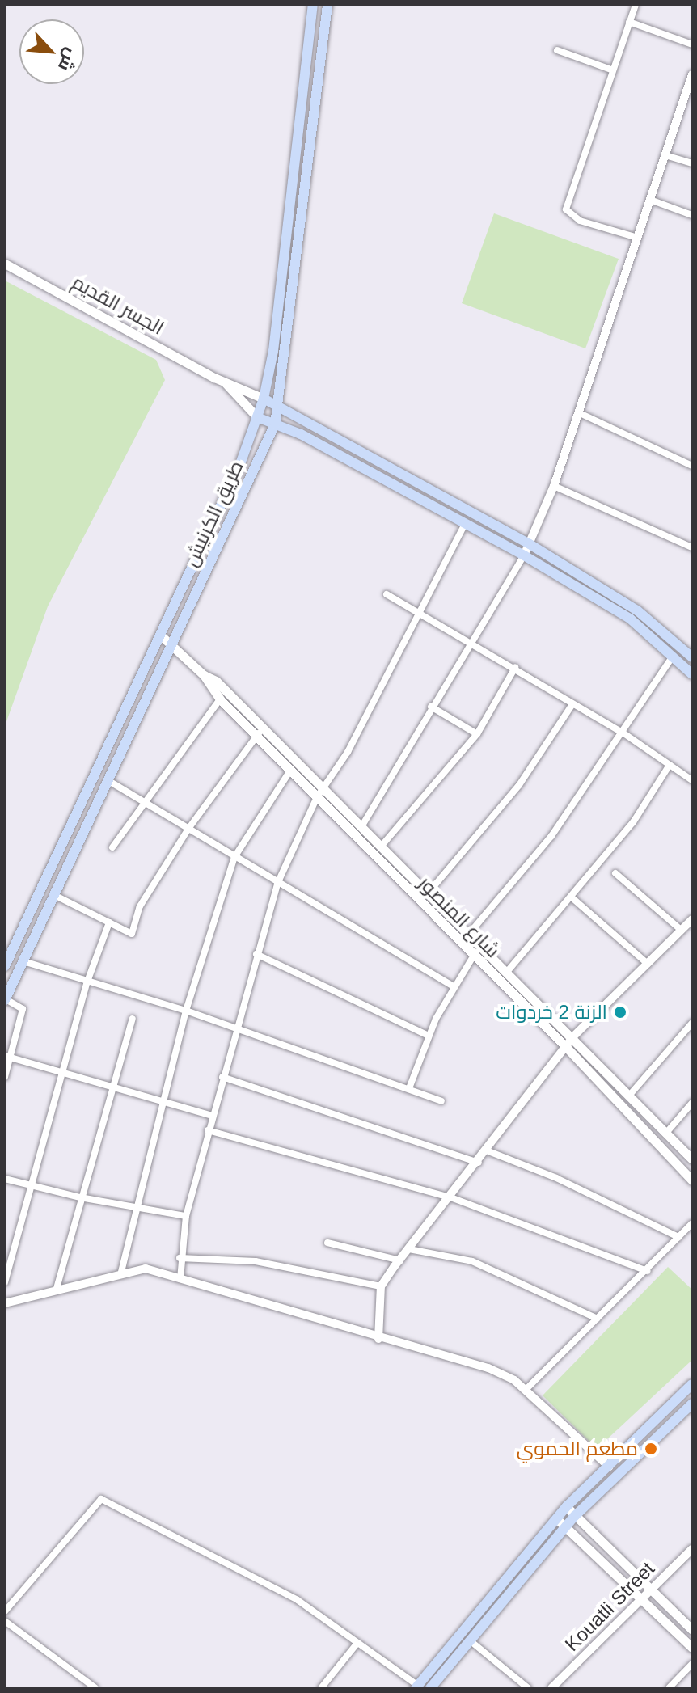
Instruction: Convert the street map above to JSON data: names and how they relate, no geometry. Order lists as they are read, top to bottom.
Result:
{
  "streets": {
    "main road": ["الجسر القديم", "طريق الكرنيش", "شارع المنصور"],
    "street": ["Kouatli Street"]
  },
  "crossings": [
    ["الجسر القديم", "طريق الكرنيش"],
    ["طريق الكرنيش", "شارع المنصور"]
  ],
  "places": ["الزنة 2 خردوات", "مطعم الحموي"],
  "north": "bottom right"
}
